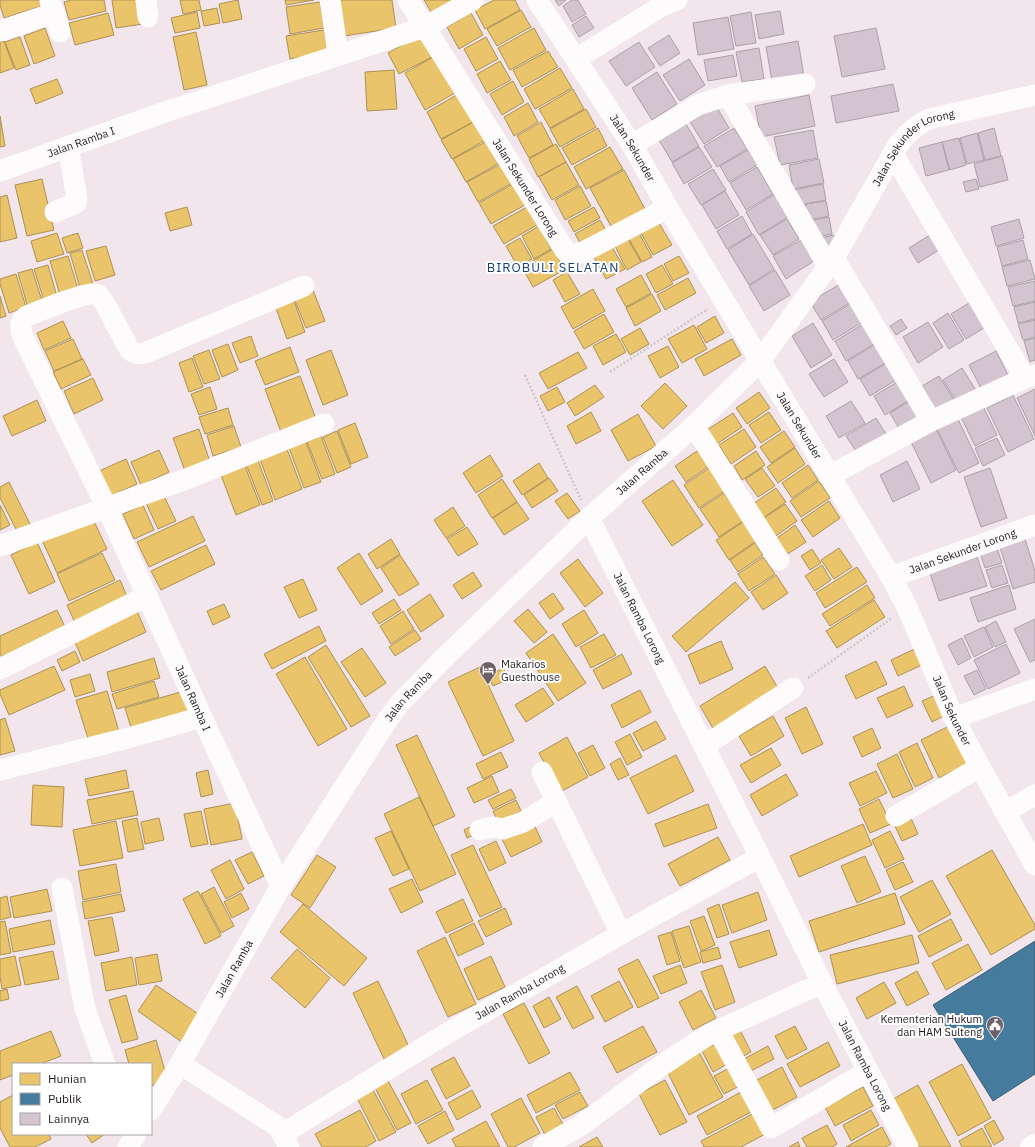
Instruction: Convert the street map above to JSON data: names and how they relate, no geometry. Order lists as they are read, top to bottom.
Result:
{
  "streets": {
    "street": [
      "Jalan Ramba I",
      "Jalan Sekunder",
      "Jalan Sekunder Lorong",
      "Jalan Ramba",
      "Jalan Ramba Lorong"
    ]
  },
  "crossings": [
    ["Jalan Ramba I", "Jalan Ramba"],
    ["Jalan Sekunder", "Jalan Sekunder Lorong"],
    ["Jalan Sekunder", "Jalan Ramba"],
    ["Jalan Sekunder Lorong", "Jalan Ramba"],
    ["Jalan Ramba", "Jalan Ramba Lorong"]
  ],
  "districts": ["BIROBULI SELATAN"],
  "places": {
    "hotel": ["Makarios Guesthouse"],
    "public building": ["Kementerian Hukum dan HAM Sulteng"]
  },
  "legend": ["Hunian", "Publik", "Lainnya"]
}
